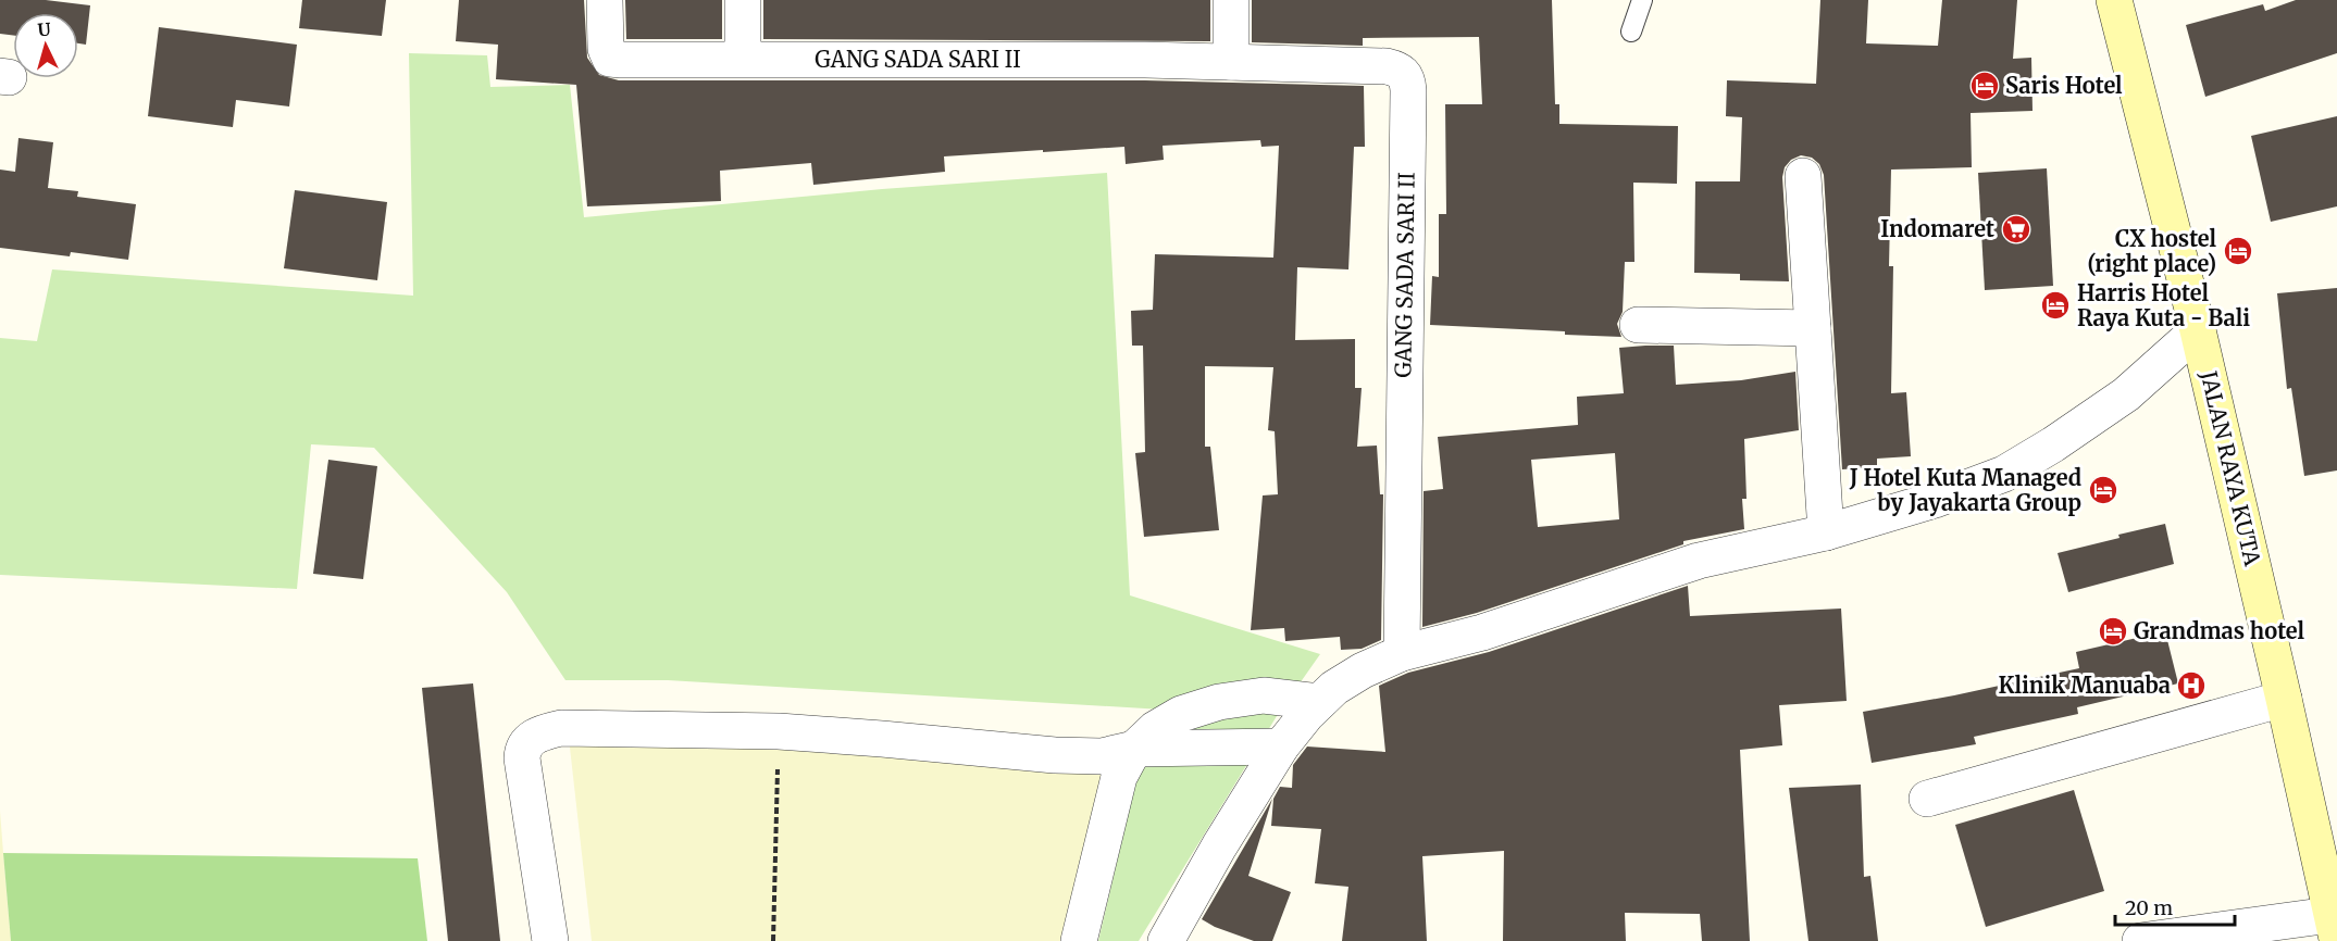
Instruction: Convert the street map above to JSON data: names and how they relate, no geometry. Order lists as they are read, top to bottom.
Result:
{
  "streets": {
    "main road": ["JALAN RAYA KUTA"],
    "street": ["GANG SADA SARI II"]
  },
  "places": {
    "hotel": [
      "Saris Hotel",
      "CX hostel (right place)",
      "Harris Hotel Raya Kuta - Bali",
      "J Hotel Kuta Managed by Jayakarta Group",
      "Grandmas hotel"
    ],
    "supermarket": ["Indomaret"],
    "hospital": ["Klinik Manuaba"]
  },
  "scale_bar": "20 m",
  "north": "top"
}
